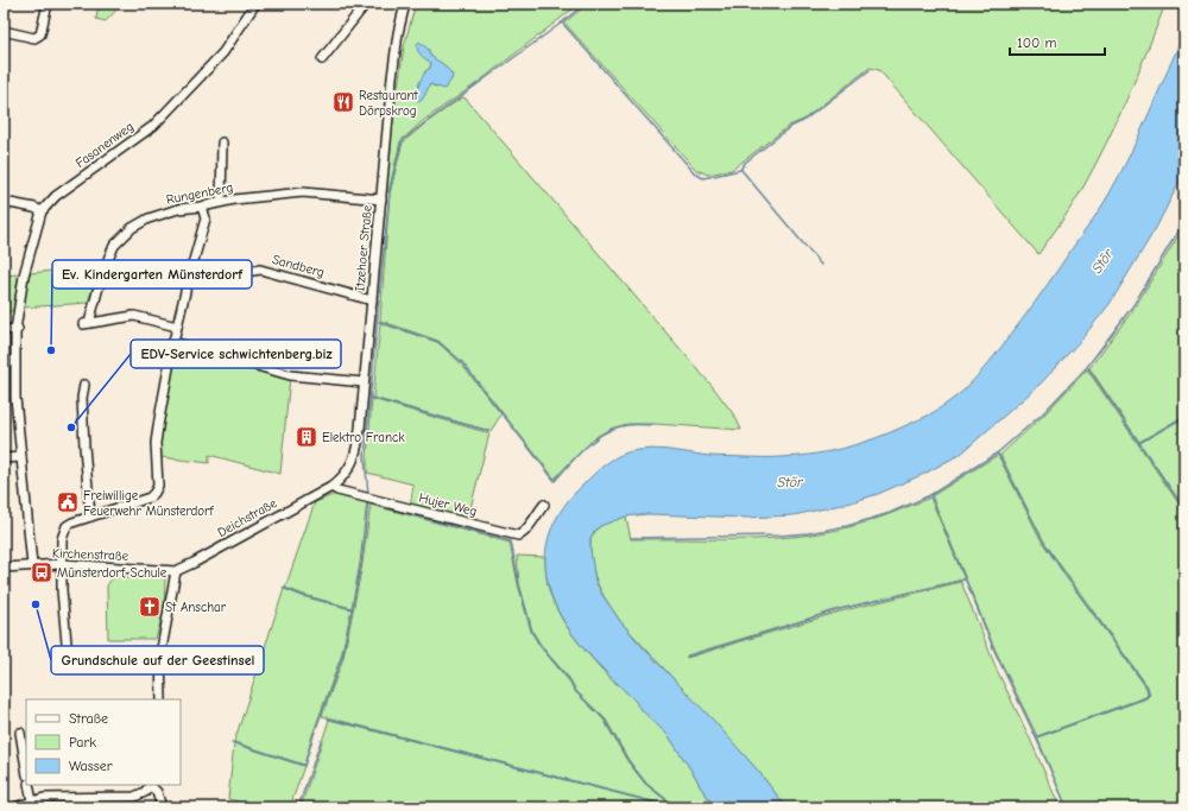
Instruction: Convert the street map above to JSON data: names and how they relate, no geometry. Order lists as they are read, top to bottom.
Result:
{
  "streets": {
    "street": [
      "Fasanenweg",
      "Rungenberg",
      "Itzehoer Straße",
      "Sandberg",
      "Hujer Weg",
      "Deichstraße",
      "Kirchenstraße"
    ]
  },
  "crossings": [
    ["Fasanenweg", "Kirchenstraße"],
    ["Rungenberg", "Itzehoer Straße"],
    ["Itzehoer Straße", "Sandberg"],
    ["Itzehoer Straße", "Hujer Weg"],
    ["Itzehoer Straße", "Deichstraße"],
    ["Hujer Weg", "Deichstraße"],
    ["Deichstraße", "Kirchenstraße"]
  ],
  "water": ["Stör"],
  "places": {
    "restaurant": ["Restaurant Dörpskrog"],
    "other": ["Ev. Kindergarten Münsterdorf", "EDV-Service schwichtenberg.biz", "Grundschule auf der Geestinsel"],
    "building": ["Elektro Franck"],
    "public building": ["Freiwillige Feuerwehr Münsterdorf"],
    "bus stop": ["Münsterdorf, Schule"],
    "church": ["St Anschar"]
  },
  "legend": ["Straße", "Park", "Wasser"],
  "scale_bar": "100 m"
}
